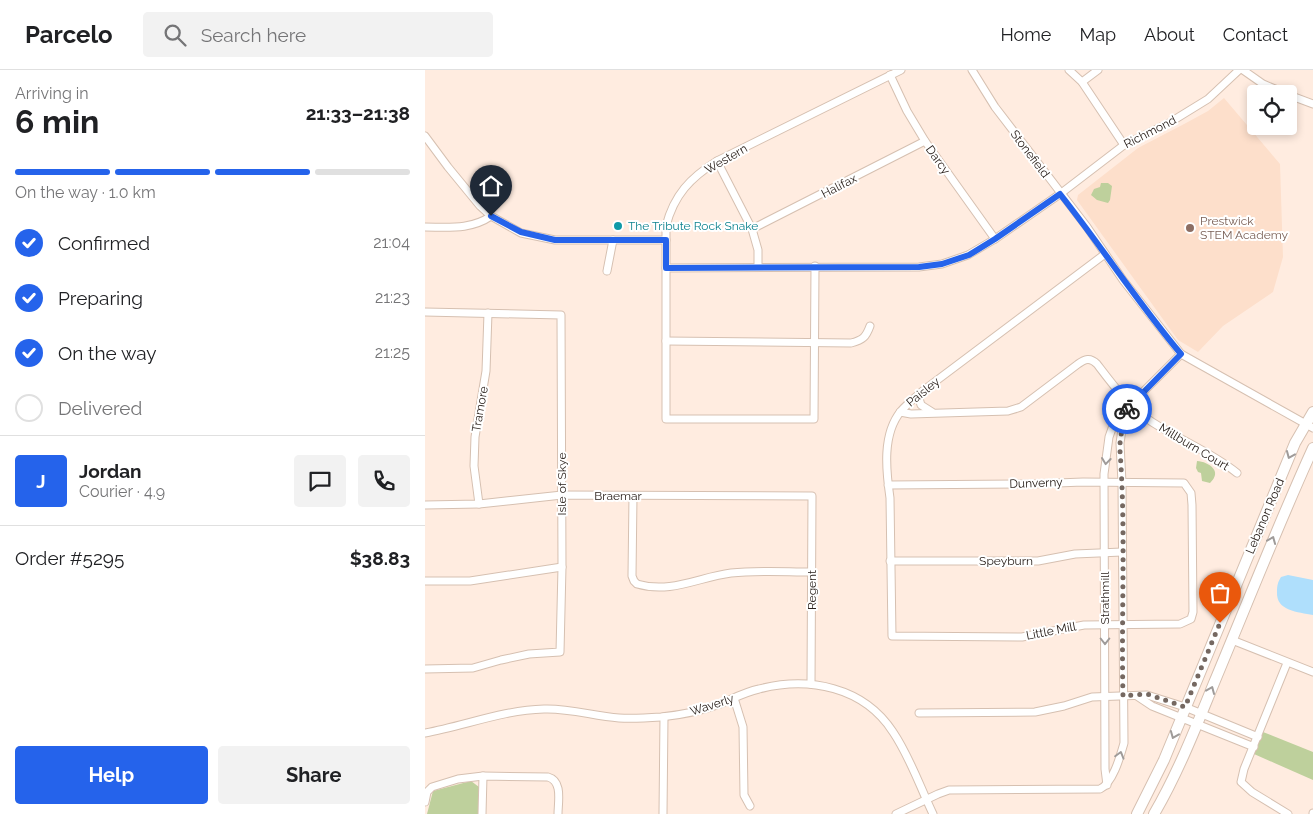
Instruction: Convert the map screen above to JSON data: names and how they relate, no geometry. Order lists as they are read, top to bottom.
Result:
{
  "streets": {
    "main road": ["Lebanon Road"],
    "street": [
      "Richmond",
      "Stonefield",
      "Western",
      "Darcy",
      "Halifax",
      "Paisley",
      "Tramore",
      "Millburn Court",
      "Dunverny",
      "Isle of Skye",
      "Braemar",
      "Speyburn",
      "Regent",
      "Strathmill",
      "Little Mill",
      "Waverly"
    ]
  },
  "crossings": [
    ["Richmond", "Stonefield"],
    ["Richmond", "Western"],
    ["Richmond", "Darcy"],
    ["Stonefield", "Paisley"],
    ["Stonefield", "Lebanon Road"],
    ["Stonefield", "Strathmill"],
    ["Western", "Darcy"],
    ["Darcy", "Halifax"],
    ["Paisley", "Dunverny"],
    ["Paisley", "Speyburn"],
    ["Paisley", "Little Mill"],
    ["Tramore", "Isle of Skye"],
    ["Tramore", "Braemar"],
    ["Millburn Court", "Strathmill"],
    ["Dunverny", "Strathmill"],
    ["Dunverny", "Little Mill"],
    ["Isle of Skye", "Braemar"],
    ["Braemar", "Regent"],
    ["Speyburn", "Strathmill"],
    ["Regent", "Waverly"],
    ["Strathmill", "Little Mill"]
  ],
  "places": ["The Tribute Rock Snake", "Prestwick STEM Academy"],
  "page": {
    "header": "Parcelo",
    "search": "Search here",
    "nav": [
      "Home",
      "Map",
      "About",
      "Contact"
    ],
    "heading": ["6 min", "Arriving in", "21:33–21:38"],
    "panel": [
      "Jordan",
      "Courier · 4.9",
      "Order #5295",
      "$38.83"
    ],
    "bar": "On the way · 1.0 km",
    "list": [
      ["Confirmed", "21:04"],
      ["Preparing", "21:23"],
      ["On the way", "21:25"],
      "Delivered"
    ],
    "round": "J",
    "buttons": ["Help", "Share"]
  }
}
